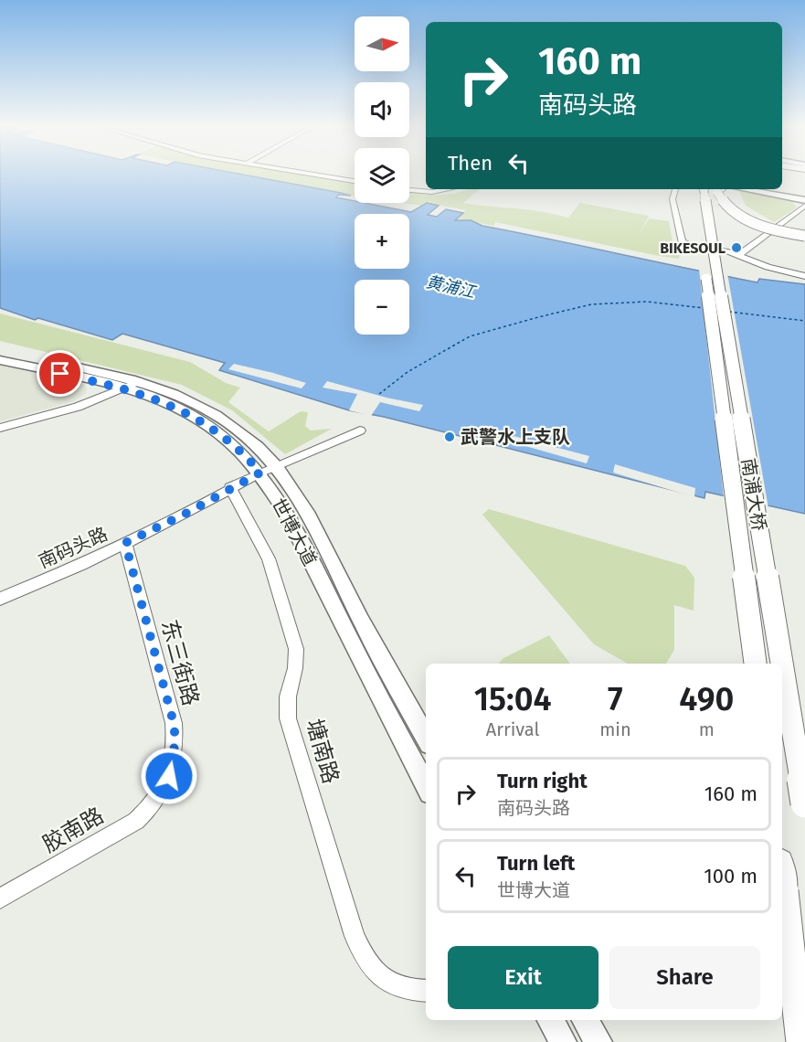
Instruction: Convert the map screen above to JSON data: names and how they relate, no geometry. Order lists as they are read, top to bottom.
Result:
{
  "streets": {
    "highway": ["南浦大桥"],
    "main road": ["世博大道"],
    "street": [
      "南码头路",
      "东三街路",
      "塘南路",
      "胶南路"
    ]
  },
  "crossings": [
    ["世博大道", "南码头路"],
    ["南码头路", "东三街路"],
    ["南码头路", "塘南路"],
    ["东三街路", "胶南路"]
  ],
  "water": ["黄浦江"],
  "places": ["BIKESOUL", "武警水上支队"],
  "north": "right",
  "page": {
    "map_buttons": ["+", "−"],
    "turn": ["160 m", "南码头路"],
    "then": "Then",
    "eta": [
      "15:04",
      "Arrival",
      "7",
      "min",
      "490",
      "m"
    ],
    "list": [
      {
        "name": "Turn right",
        "note": "南码头路",
        "value": "160 m"
      },
      {
        "name": "Turn left",
        "note": "世博大道",
        "value": "100 m"
      }
    ],
    "buttons": ["Exit", "Share"]
  }
}
